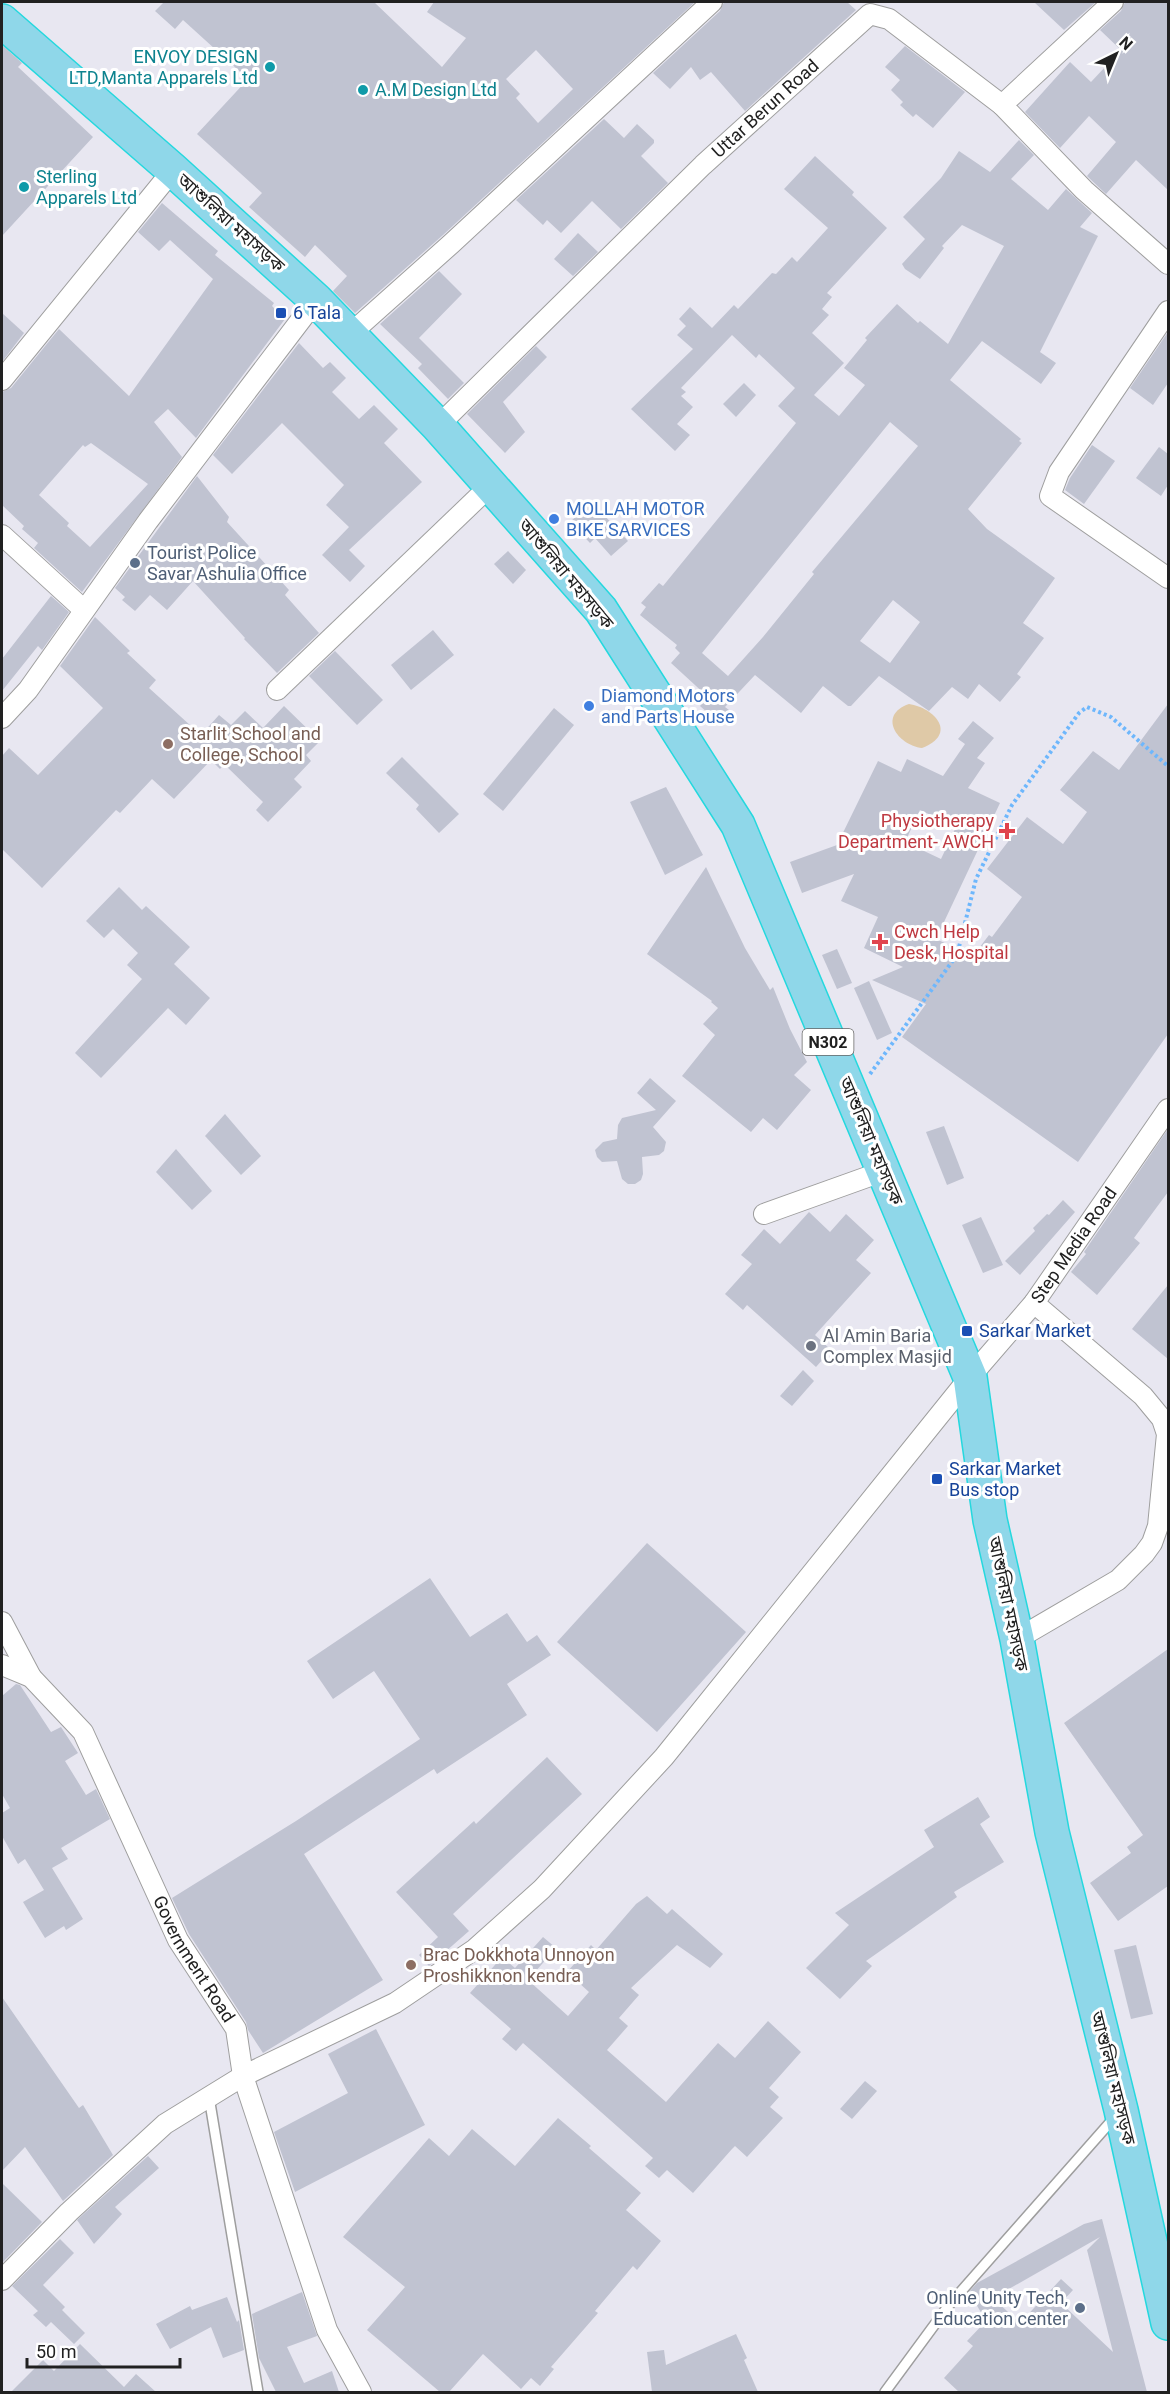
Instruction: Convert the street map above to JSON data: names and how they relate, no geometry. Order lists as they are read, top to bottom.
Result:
{
  "streets": {
    "highway": ["আশুলিয়া মহাসড়ক", "N302"],
    "street": ["Uttar Berun Road", "Step Media Road", "Government Road"]
  },
  "crossings": [
    ["Uttar Berun Road", "আশুলিয়া মহাসড়ক"],
    ["আশুলিয়া মহাসড়ক", "Step Media Road"],
    ["Step Media Road", "Government Road"]
  ],
  "places": {
    "other": [
      "ENVOY DESIGN LTD,Manta Apparels Ltd",
      "A.M Design Ltd",
      "Sterling Apparels Ltd",
      "MOLLAH MOTOR BIKE SARVICES",
      "Tourist Police Savar Ashulia Office",
      "Diamond Motors and Parts House",
      "Starlit School and College, School",
      "Al Amin Baria Complex Masjid",
      "Brac Dokkhota Unnoyon Proshikknon kendra",
      "Online Unity Tech, Education center"
    ],
    "transit": ["6 Tala", "Sarkar Market", "Sarkar Market Bus stop"],
    "health": ["Physiotherapy Department- AWCH", "Cwch Help Desk, Hospital"]
  },
  "scale_bar": "50 m",
  "north": "top right"
}
